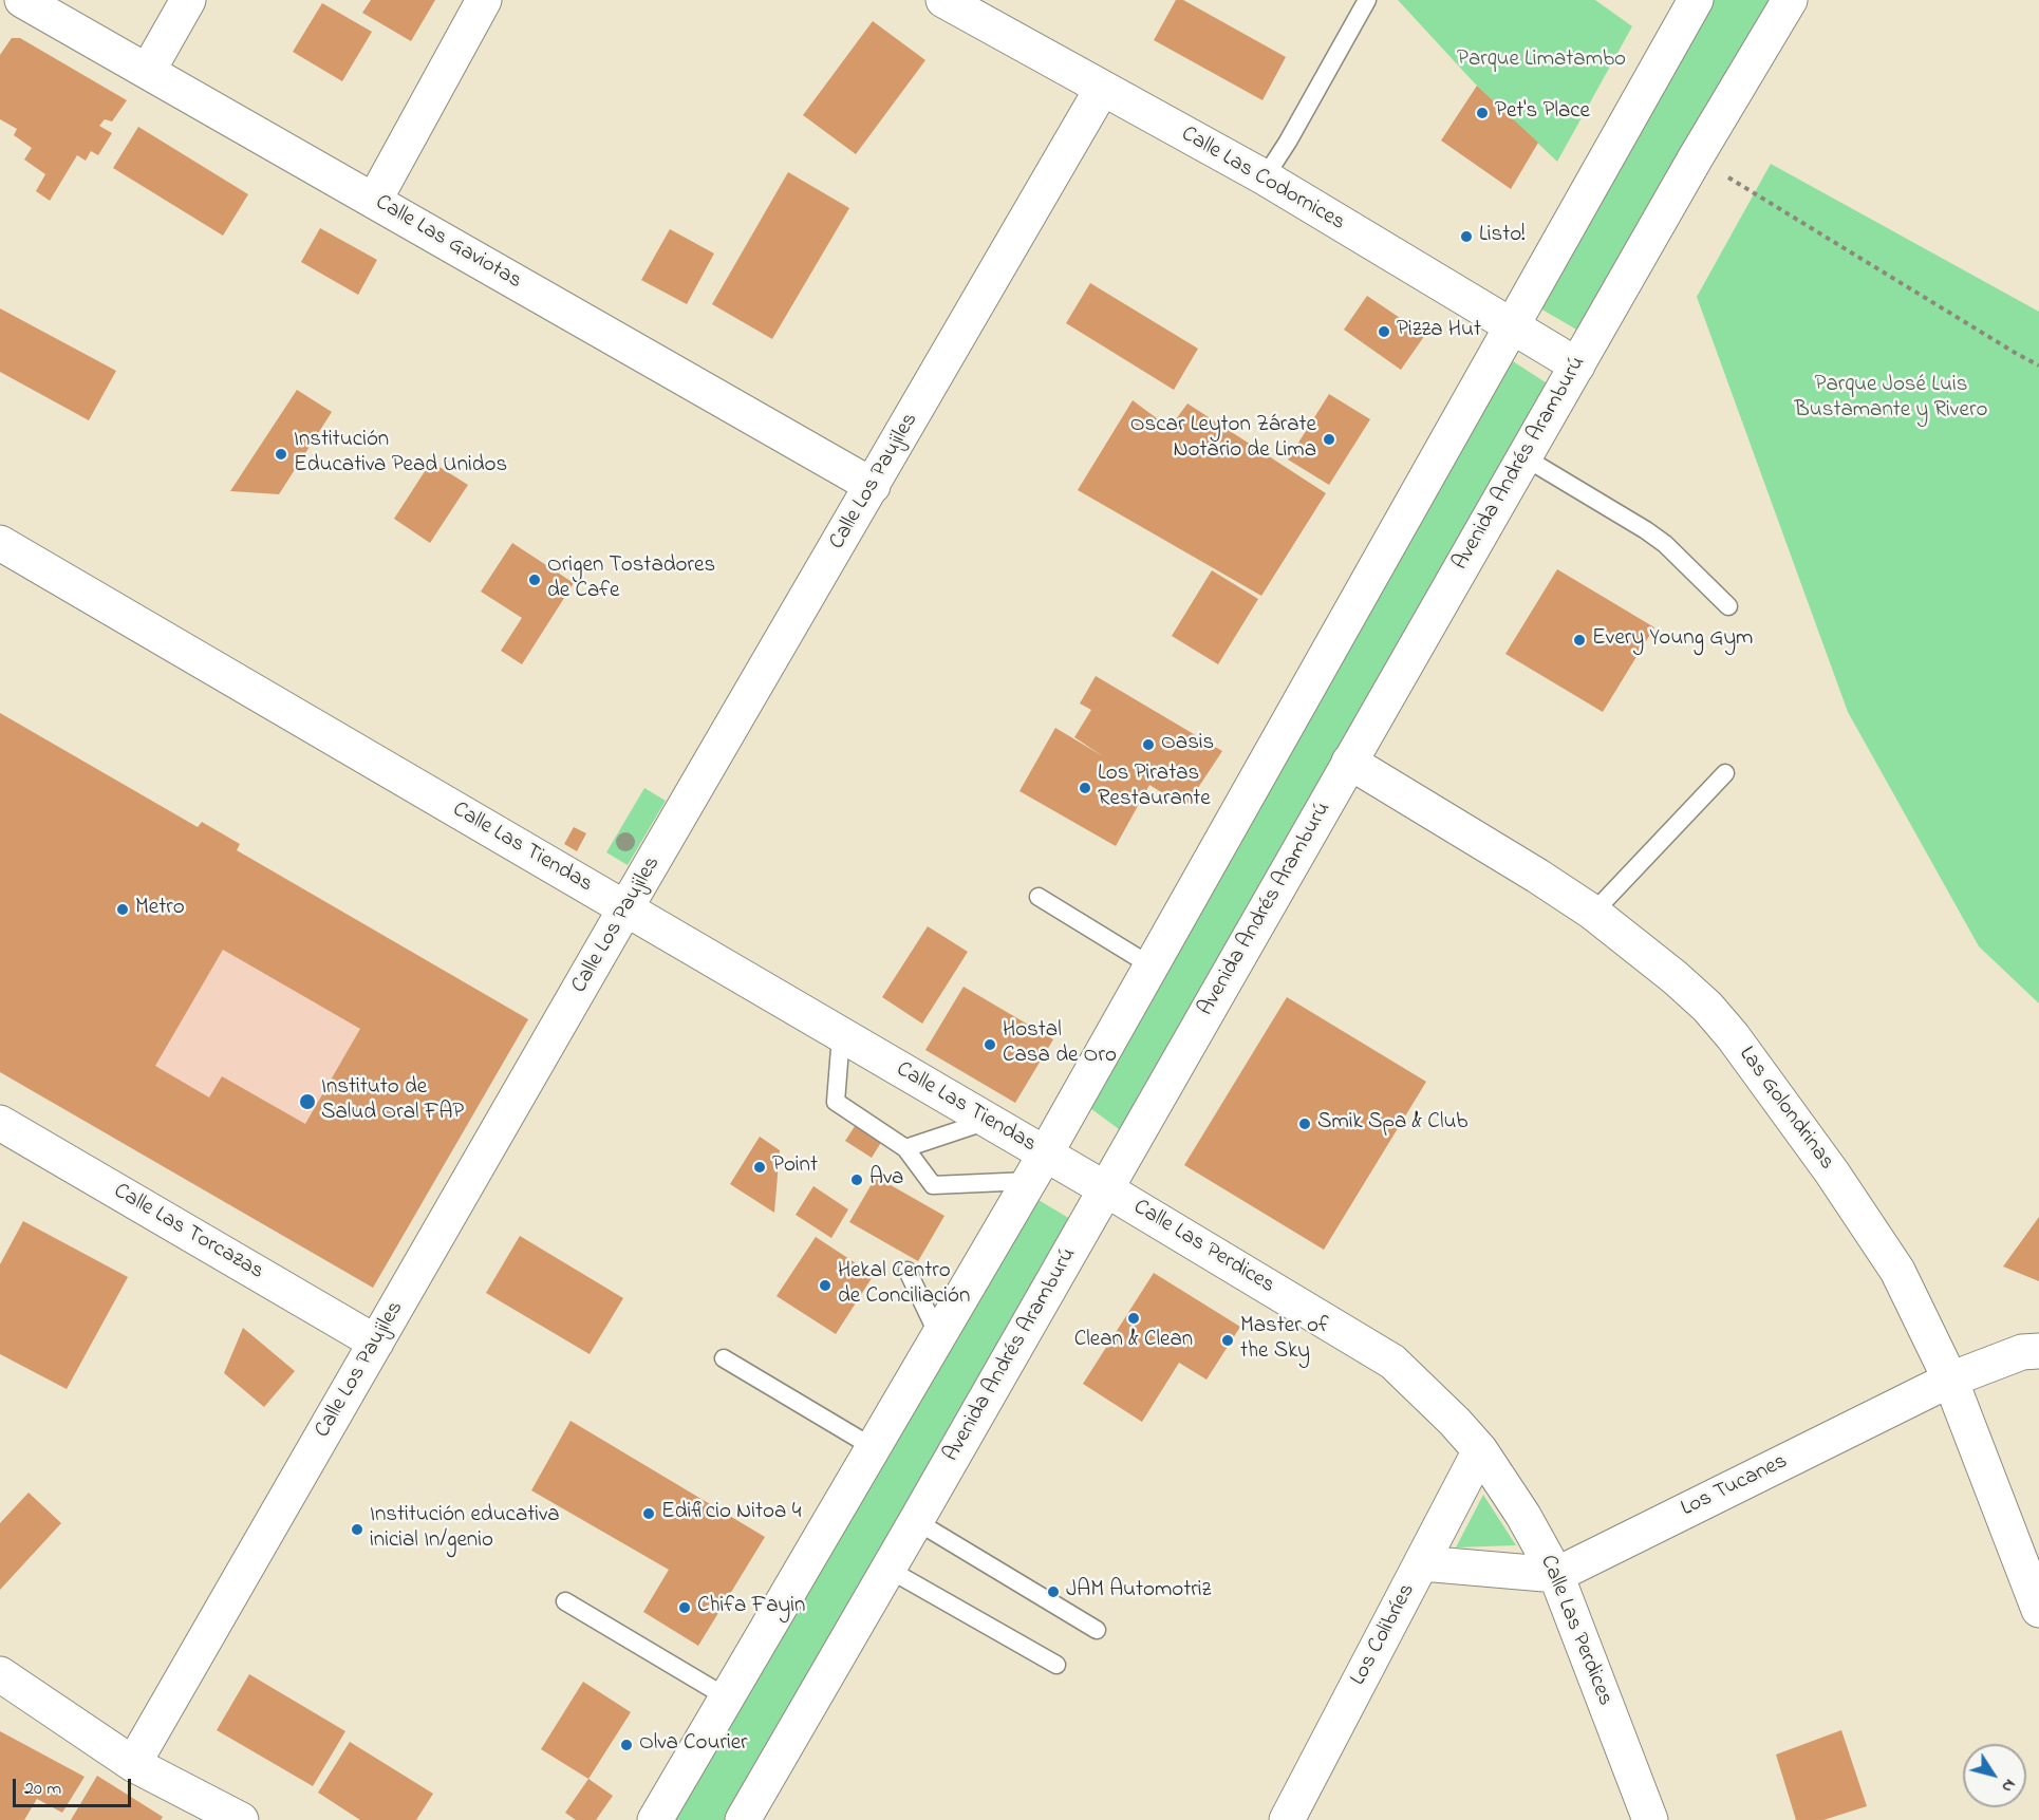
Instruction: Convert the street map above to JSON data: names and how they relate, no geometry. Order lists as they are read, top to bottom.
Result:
{
  "streets": {
    "street": [
      "Calle Las Codornices",
      "Calle Las Gaviotas",
      "Avenida Andrés Aramburú",
      "Calle Los Paujiles",
      "Calle Las Tiendas",
      "Las Golondrinas",
      "Calle Las Torcazas",
      "Calle Las Perdices",
      "Los Tucanes",
      "Los Colibríes"
    ]
  },
  "crossings": [
    ["Calle Las Codornices", "Avenida Andrés Aramburú"],
    ["Calle Las Codornices", "Calle Los Paujiles"],
    ["Calle Las Gaviotas", "Calle Los Paujiles"],
    ["Avenida Andrés Aramburú", "Las Golondrinas"],
    ["Avenida Andrés Aramburú", "Calle Las Perdices"],
    ["Calle Los Paujiles", "Calle Las Tiendas"],
    ["Calle Los Paujiles", "Calle Las Torcazas"],
    ["Calle Las Tiendas", "Calle Las Perdices"],
    ["Las Golondrinas", "Los Tucanes"],
    ["Calle Las Perdices", "Los Tucanes"],
    ["Calle Las Perdices", "Los Colibríes"]
  ],
  "parks": ["Parque Limatambo", "Parque José Luis Bustamante y Rivero"],
  "places": [
    "Pet's Place",
    "Listo!",
    "Pizza Hut",
    "Oscar Leyton Zárate Notario de Lima",
    "Institución Educativa Pead Unidos",
    "Origen Tostadores de Cafe",
    "Every Young Gym",
    "Oasis",
    "Los Piratas Restaurante",
    "Metro",
    "Hostal Casa de Oro",
    "Instituto de Salud Oral FAP",
    "Smik Spa & Club",
    "Point",
    "Ava",
    "Hekal Centro de Conciliación",
    "Clean & Clean",
    "Master of the Sky",
    "Edificio Nitoa 4",
    "Institución educativa inicial In/genio",
    "JAM Automotriz",
    "Chifa Fayin",
    "Olva Courier"
  ],
  "scale_bar": "20 m",
  "north": "bottom right"
}
